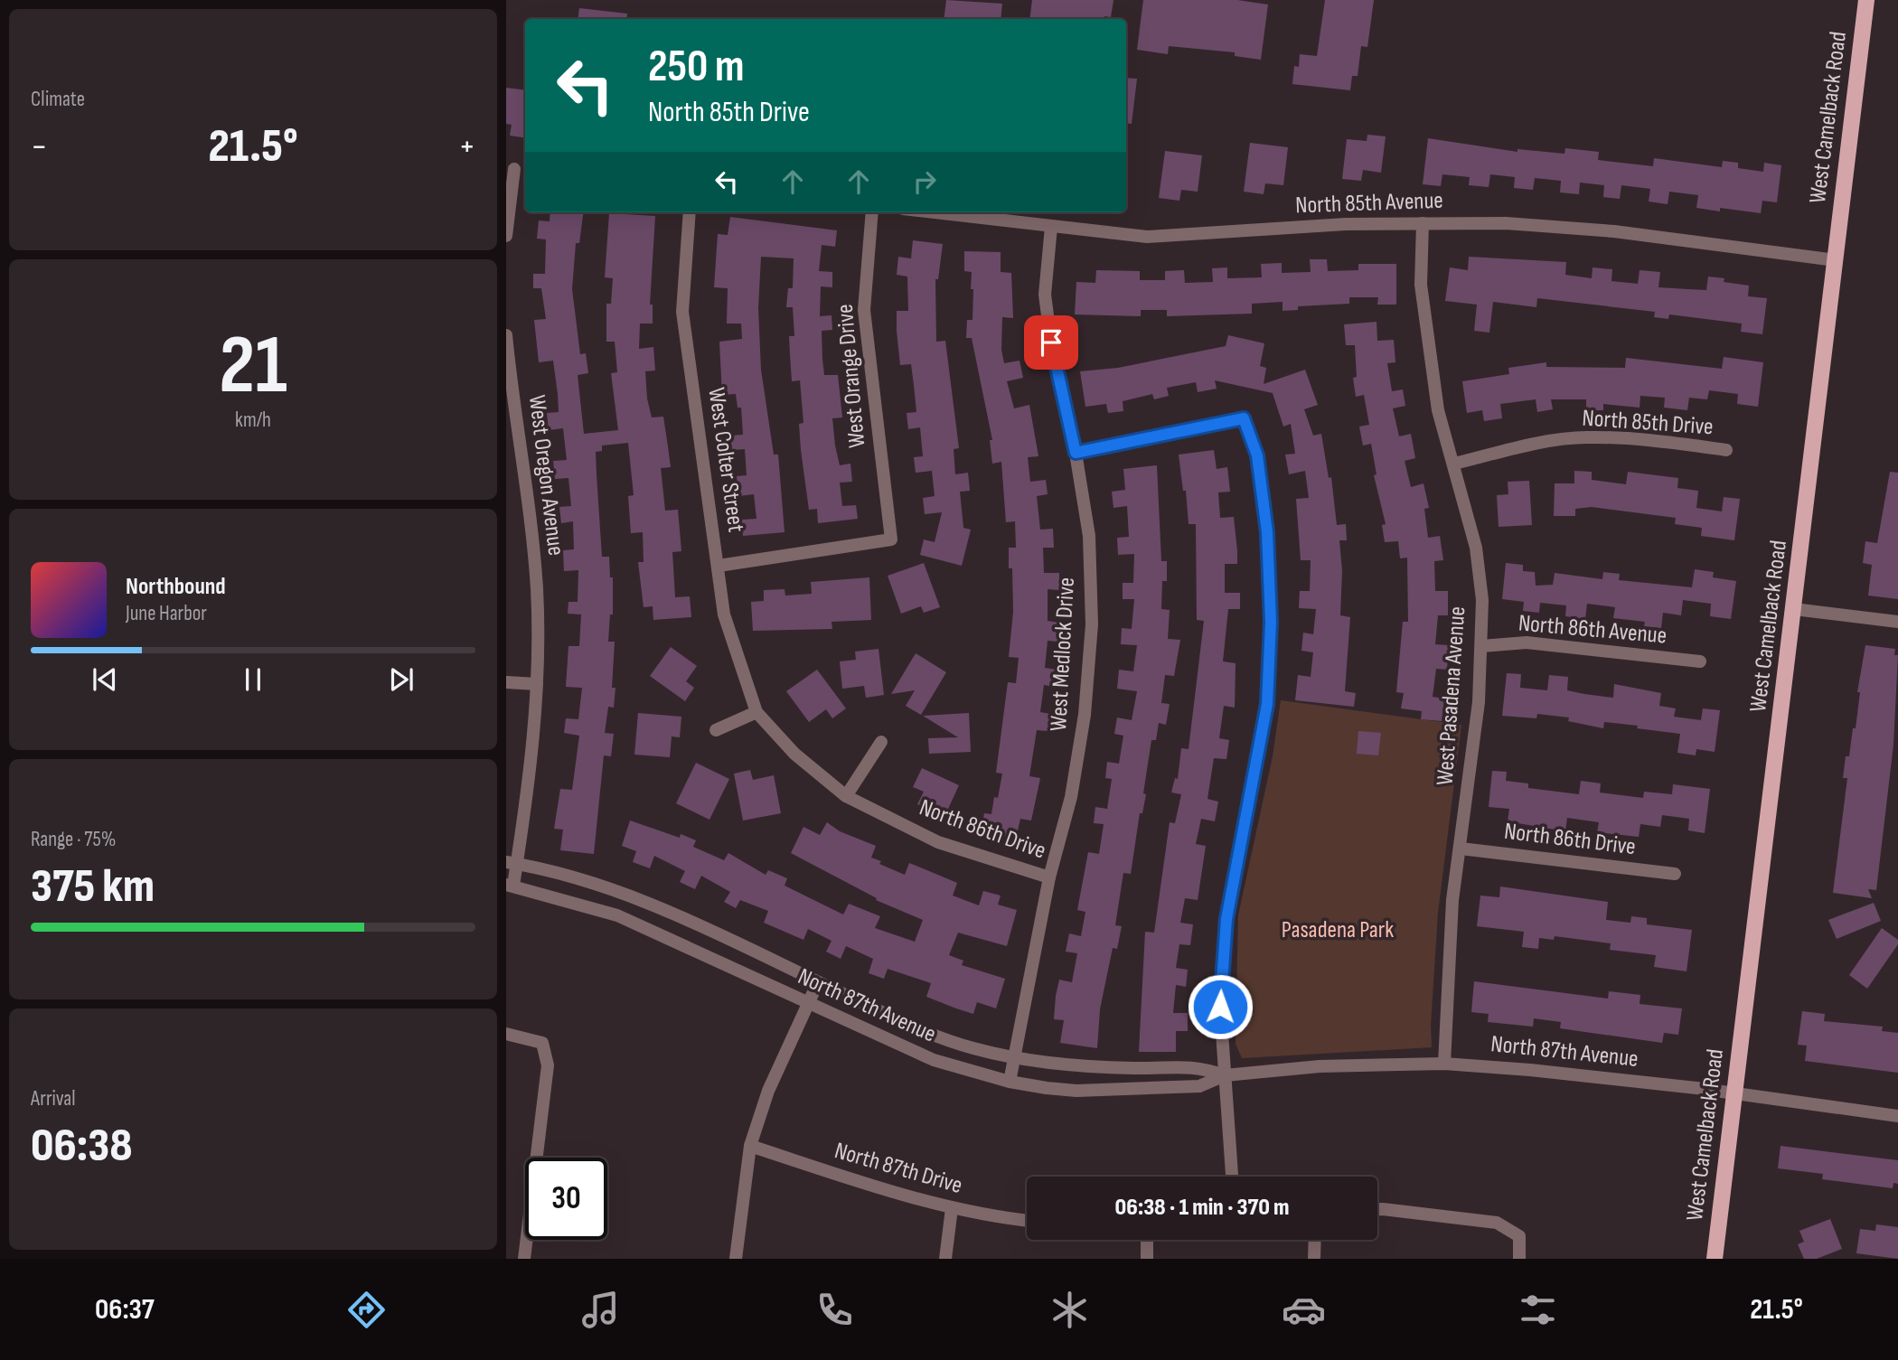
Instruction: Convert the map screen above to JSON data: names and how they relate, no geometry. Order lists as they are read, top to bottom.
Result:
{
  "streets": {
    "main road": ["West Camelback Road"],
    "street": [
      "North 85th Avenue",
      "West Orange Drive",
      "North 85th Drive",
      "West Colter Street",
      "West Oregon Avenue",
      "North 86th Avenue",
      "West Medlock Drive",
      "West Pasadena Avenue",
      "North 86th Drive",
      "North 87th Avenue",
      "North 87th Drive"
    ]
  },
  "crossings": [
    ["West Camelback Road", "North 85th Avenue"],
    ["West Camelback Road", "North 87th Avenue"],
    ["North 85th Avenue", "West Medlock Drive"],
    ["North 85th Avenue", "West Pasadena Avenue"],
    ["West Orange Drive", "West Colter Street"],
    ["North 85th Drive", "West Pasadena Avenue"],
    ["West Colter Street", "North 86th Drive"],
    ["West Oregon Avenue", "North 87th Avenue"],
    ["North 86th Avenue", "West Pasadena Avenue"],
    ["West Medlock Drive", "North 86th Drive"],
    ["West Medlock Drive", "North 87th Avenue"],
    ["West Pasadena Avenue", "North 86th Drive"],
    ["West Pasadena Avenue", "North 87th Avenue"]
  ],
  "parks": ["Pasadena Park"],
  "page": {
    "tile": [
      "Climate",
      ["21", "km/h"],
      ["Range · 75%", "375 km"],
      ["Arrival", "06:38"]
    ],
    "turn": ["250 m", "North 85th Drive"],
    "heat": ["−", "21.5°", "+"],
    "song": ["Northbound", "June Harbor"],
    "limit": "30",
    "trip": "06:38 · 1 min · 370 m",
    "tabs": ["06:37", "21.5°"]
  }
}
